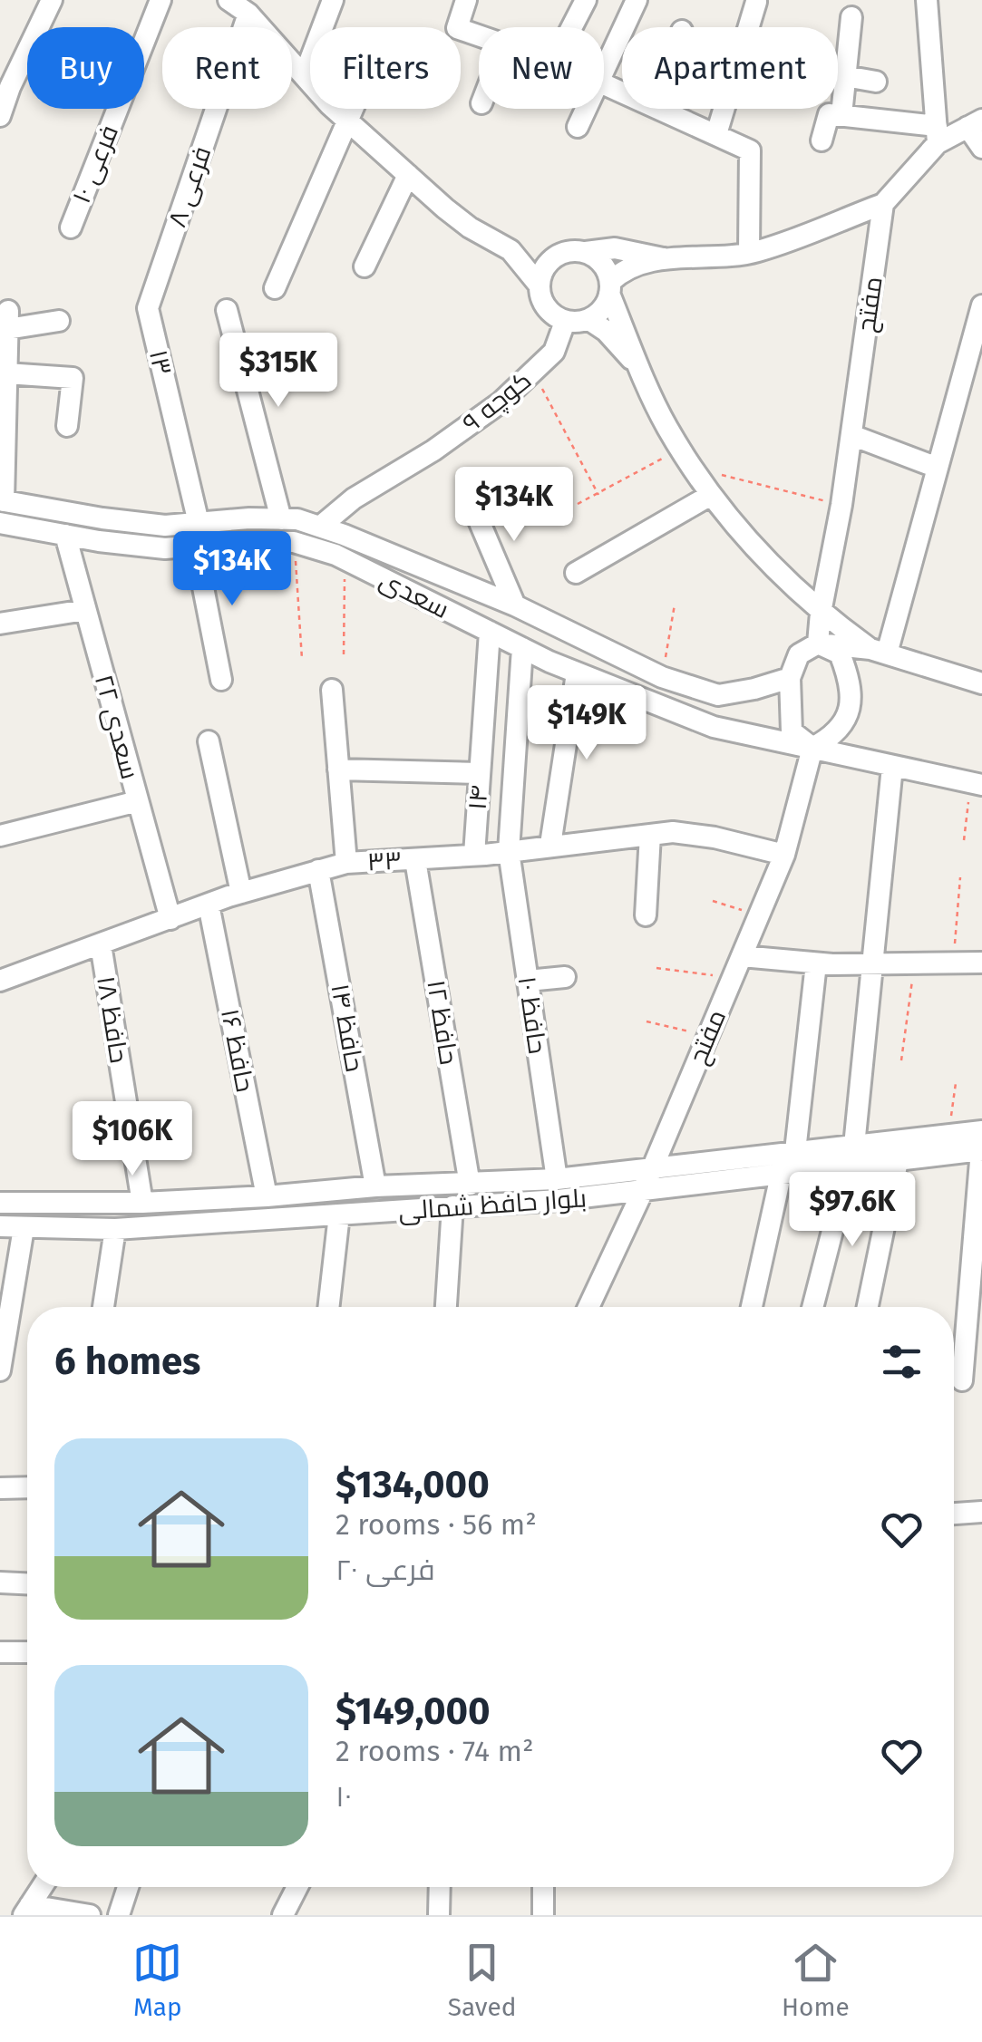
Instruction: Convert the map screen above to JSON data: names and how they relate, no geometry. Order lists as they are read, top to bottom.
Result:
{
  "streets": {
    "street": [
      "فرعی ۱۰",
      "فرعی ۸",
      "مفتح",
      "۱۳",
      "کوچه ۹",
      "سعدی",
      "سعدی ۲۲",
      "۱۴",
      "۳۳",
      "حافظ ۱۰",
      "حافظ ۱۸",
      "حافظ ۱۲",
      "حافظ ۱۴",
      "حافظ ۱۶",
      "بلوار حافظ شمالی"
    ]
  },
  "crossings": [
    ["فرعی ۸", "۱۳"],
    ["مفتح", "سعدی"],
    ["مفتح", "۳۳"],
    ["مفتح", "بلوار حافظ شمالی"],
    ["۱۳", "سعدی"],
    ["کوچه ۹", "سعدی"],
    ["سعدی", "سعدی ۲۲"],
    ["سعدی", "۱۴"],
    ["سعدی", "حافظ ۱۰"],
    ["سعدی ۲۲", "۳۳"],
    ["۱۴", "۳۳"],
    ["۳۳", "حافظ ۱۰"],
    ["۳۳", "حافظ ۱۸"],
    ["۳۳", "حافظ ۱۲"],
    ["۳۳", "حافظ ۱۴"],
    ["۳۳", "حافظ ۱۶"],
    ["حافظ ۱۰", "بلوار حافظ شمالی"],
    ["حافظ ۱۸", "بلوار حافظ شمالی"],
    ["حافظ ۱۲", "بلوار حافظ شمالی"],
    ["حافظ ۱۴", "بلوار حافظ شمالی"],
    ["حافظ ۱۶", "بلوار حافظ شمالی"]
  ],
  "page": {
    "chip": [
      "Buy",
      "Rent",
      "Filters",
      "New",
      "Apartment"
    ],
    "price": [
      "$315K",
      "$134K",
      "$134K",
      "$149K",
      "$106K",
      "$97.6K"
    ],
    "heading": "6 homes",
    "list": [
      {
        "name": "$134,000",
        "note": "2 rooms · 56 m² · فرعی ۲۰"
      },
      {
        "name": "$149,000",
        "note": "2 rooms · 74 m² · ۱۰"
      }
    ],
    "tabs": ["Map", "Saved", "Home"]
  }
}
